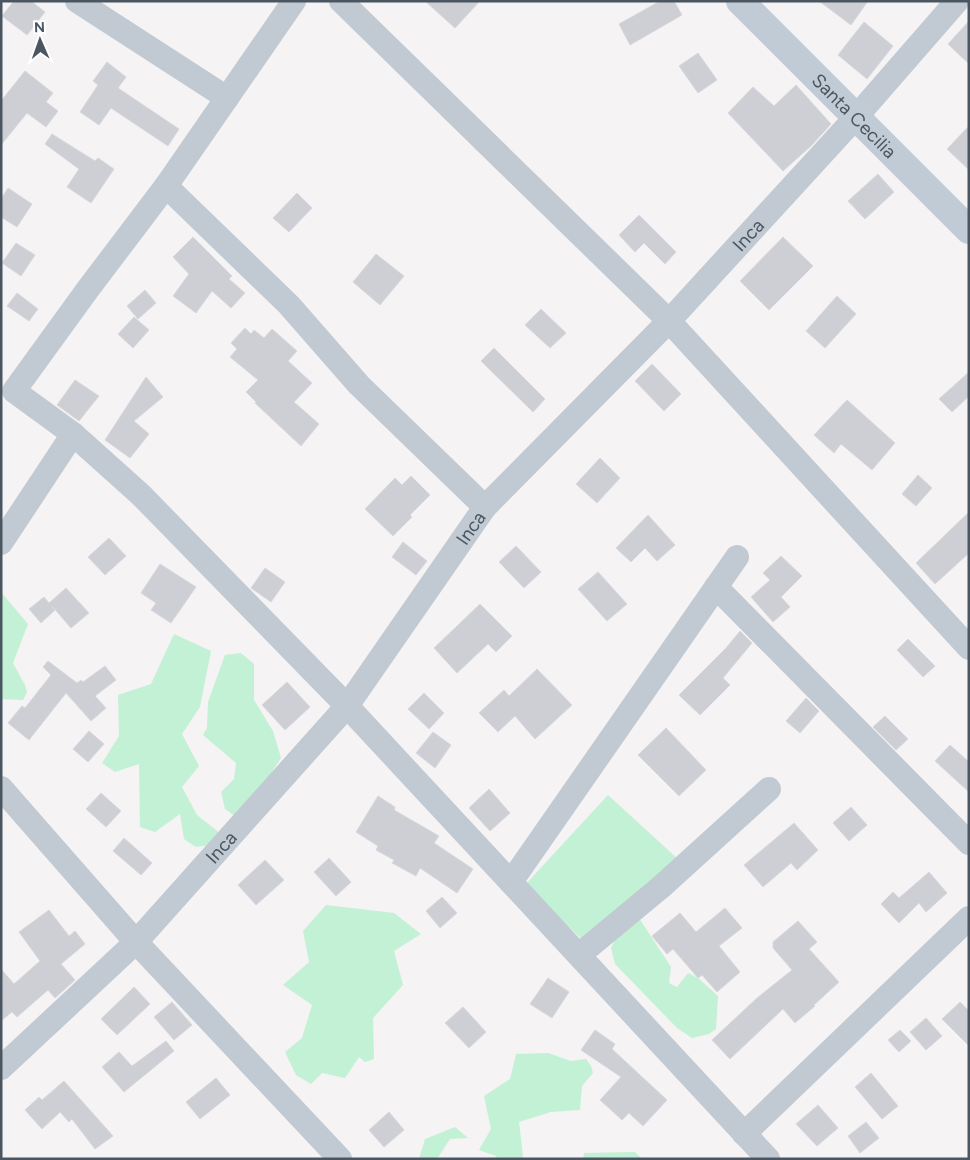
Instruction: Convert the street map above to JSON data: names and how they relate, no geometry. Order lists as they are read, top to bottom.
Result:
{
  "streets": {
    "street": ["Santa Cecilia", "Inca"]
  },
  "crossings": [
    ["Santa Cecilia", "Inca"]
  ],
  "north": "top"
}
